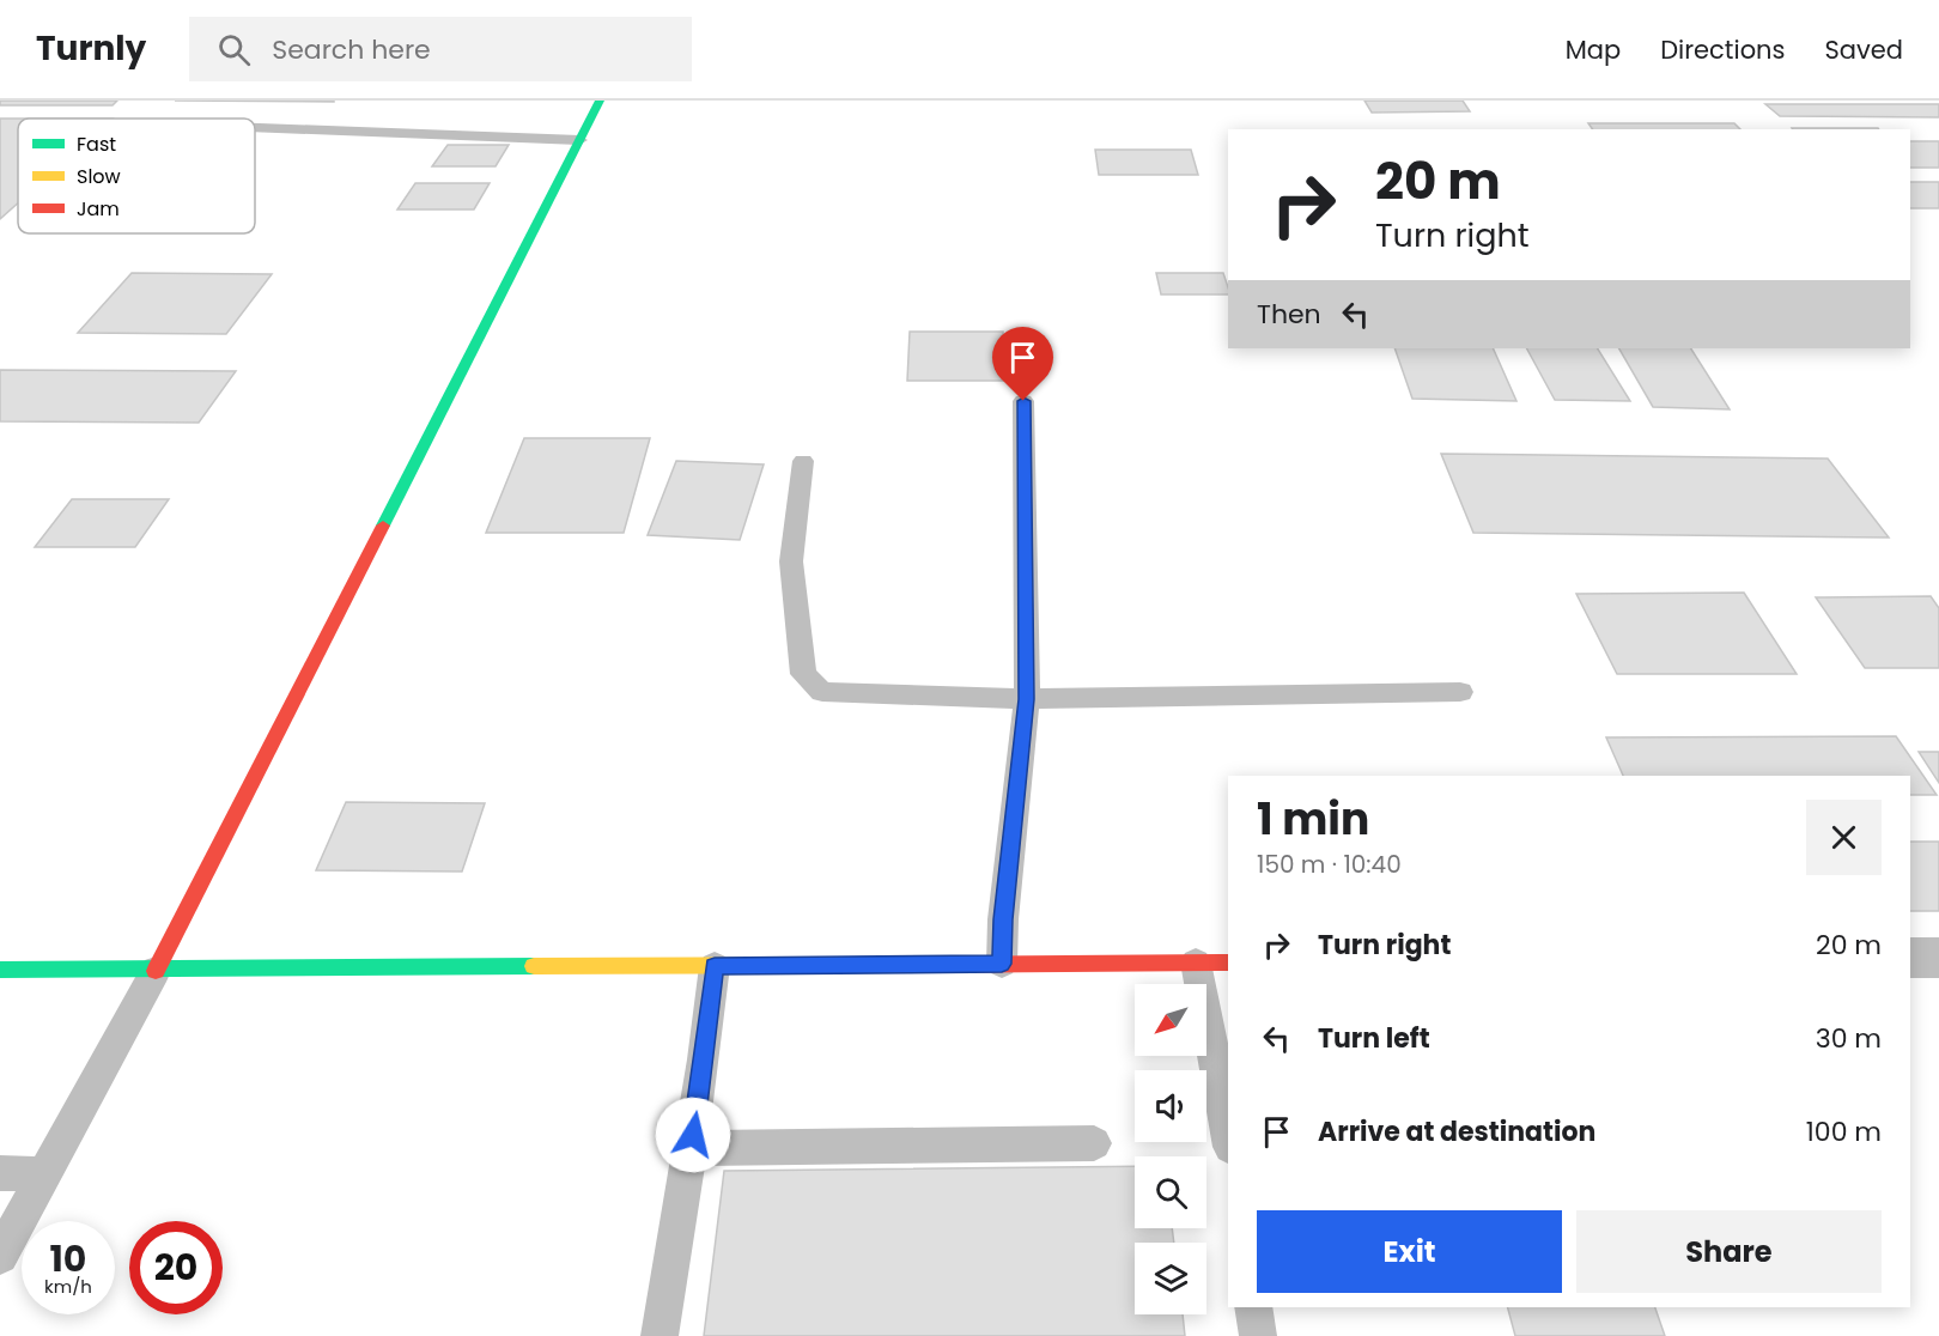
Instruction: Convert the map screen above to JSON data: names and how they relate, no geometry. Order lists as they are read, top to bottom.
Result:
{
  "legend": ["Fast", "Slow", "Jam"],
  "north": "bottom left",
  "page": {
    "header": "Turnly",
    "search": "Search here",
    "nav": ["Map", "Directions", "Saved"],
    "turn": ["20 m", "Turn right"],
    "then": "Then",
    "heading": ["1 min", "150 m · 10:40"],
    "list": [
      {
        "name": "Turn right",
        "value": "20 m"
      },
      {
        "name": "Turn left",
        "value": "30 m"
      },
      {
        "name": "Arrive at destination",
        "value": "100 m"
      }
    ],
    "buttons": ["Exit", "Share"],
    "speed": "10 km/h",
    "limit": "20"
  }
}
